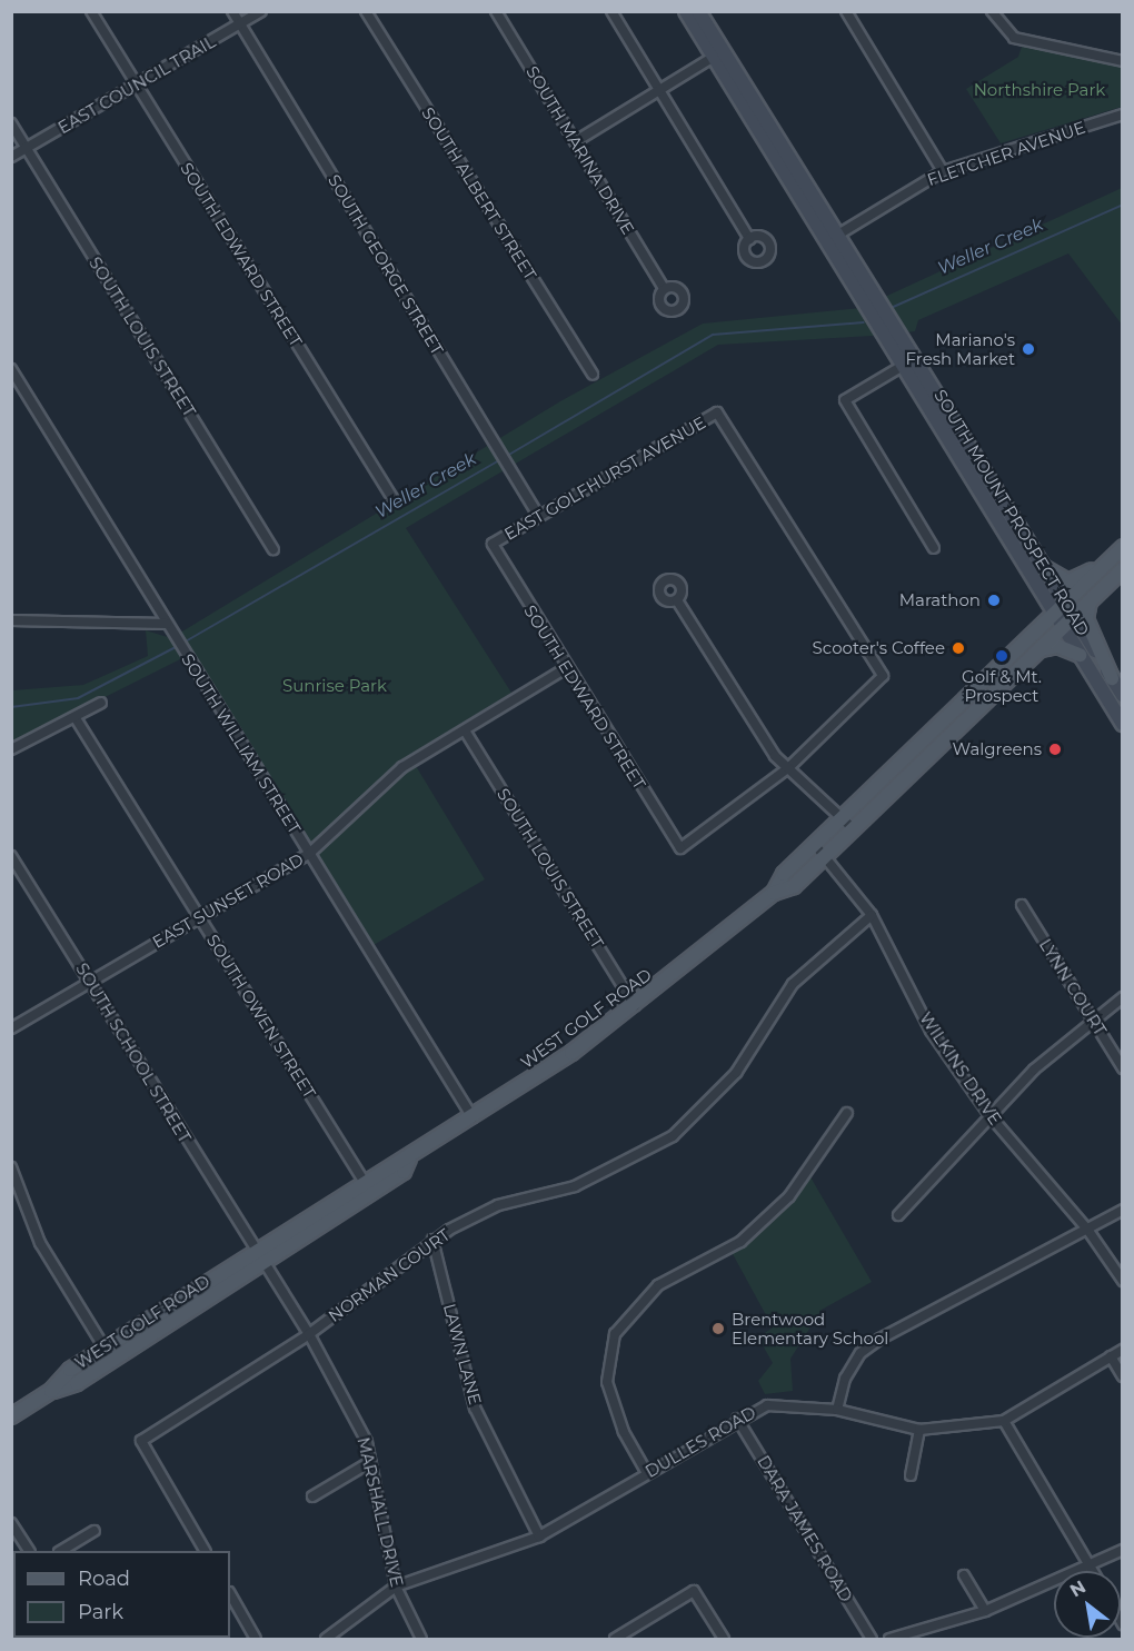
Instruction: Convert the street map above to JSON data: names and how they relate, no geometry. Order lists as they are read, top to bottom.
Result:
{
  "streets": {
    "main road": ["SOUTH MOUNT PROSPECT ROAD", "WEST GOLF ROAD"],
    "street": [
      "EAST COUNCIL TRAIL",
      "SOUTH MARINA DRIVE",
      "FLETCHER AVENUE",
      "SOUTH ALBERT STREET",
      "SOUTH EDWARD STREET",
      "SOUTH GEORGE STREET",
      "SOUTH LOUIS STREET",
      "EAST GOLFHURST AVENUE",
      "SOUTH WILLIAM STREET",
      "EAST SUNSET ROAD",
      "LYNN COURT",
      "SOUTH OWEN STREET",
      "SOUTH SCHOOL STREET",
      "WILKINS DRIVE",
      "NORMAN COURT",
      "LAWN LANE",
      "DULLES ROAD",
      "MARSHALL DRIVE",
      "DARA JAMES ROAD"
    ]
  },
  "crossings": [
    ["EAST COUNCIL TRAIL", "SOUTH EDWARD STREET"],
    ["EAST COUNCIL TRAIL", "SOUTH GEORGE STREET"],
    ["EAST COUNCIL TRAIL", "SOUTH LOUIS STREET"],
    ["FLETCHER AVENUE", "SOUTH MOUNT PROSPECT ROAD"],
    ["SOUTH EDWARD STREET", "EAST GOLFHURST AVENUE"],
    ["SOUTH EDWARD STREET", "EAST SUNSET ROAD"],
    ["SOUTH GEORGE STREET", "EAST GOLFHURST AVENUE"],
    ["SOUTH LOUIS STREET", "EAST SUNSET ROAD"],
    ["SOUTH LOUIS STREET", "WEST GOLF ROAD"],
    ["SOUTH MOUNT PROSPECT ROAD", "WEST GOLF ROAD"],
    ["SOUTH WILLIAM STREET", "EAST SUNSET ROAD"],
    ["SOUTH WILLIAM STREET", "WEST GOLF ROAD"],
    ["EAST SUNSET ROAD", "SOUTH OWEN STREET"],
    ["EAST SUNSET ROAD", "SOUTH SCHOOL STREET"],
    ["SOUTH OWEN STREET", "WEST GOLF ROAD"],
    ["WEST GOLF ROAD", "SOUTH SCHOOL STREET"],
    ["WEST GOLF ROAD", "WILKINS DRIVE"],
    ["WEST GOLF ROAD", "MARSHALL DRIVE"],
    ["SOUTH SCHOOL STREET", "MARSHALL DRIVE"],
    ["WILKINS DRIVE", "NORMAN COURT"],
    ["NORMAN COURT", "LAWN LANE"],
    ["NORMAN COURT", "MARSHALL DRIVE"],
    ["LAWN LANE", "DULLES ROAD"],
    ["DULLES ROAD", "MARSHALL DRIVE"],
    ["DULLES ROAD", "DARA JAMES ROAD"]
  ],
  "water": ["Weller Creek"],
  "parks": ["Northshire Park", "Sunrise Park"],
  "places": [
    "Mariano's Fresh Market",
    "Marathon",
    "Scooter's Coffee",
    "Golf & Mt. Prospect",
    "Walgreens",
    "Brentwood Elementary School"
  ],
  "legend": ["Road", "Park"],
  "north": "top left"
}
